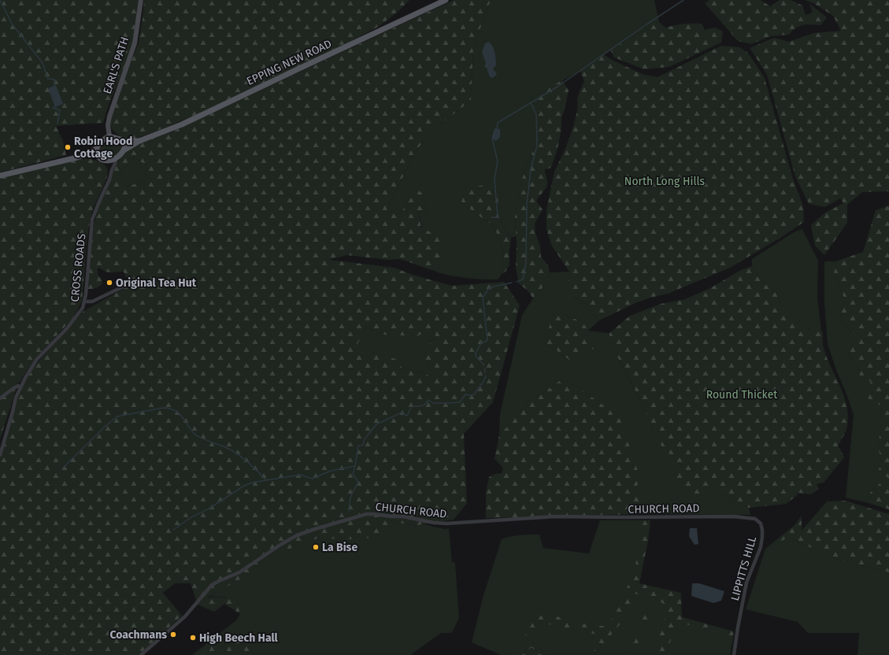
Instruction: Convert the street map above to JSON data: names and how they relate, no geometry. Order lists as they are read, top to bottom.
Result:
{
  "streets": {
    "main road": ["EPPING NEW ROAD"],
    "street": [
      "EARL'S PATH",
      "CROSS ROADS",
      "CHURCH ROAD",
      "LIPPITTS HILL"
    ]
  },
  "crossings": [
    ["EPPING NEW ROAD", "EARL'S PATH"],
    ["EPPING NEW ROAD", "CROSS ROADS"],
    ["EARL'S PATH", "CROSS ROADS"],
    ["CHURCH ROAD", "LIPPITTS HILL"]
  ],
  "parks": ["North Long Hills", "Round Thicket"],
  "places": [
    "Robin Hood Cottage",
    "Original Tea Hut",
    "La Bise",
    "Coachmans",
    "High Beech Hall"
  ]
}
